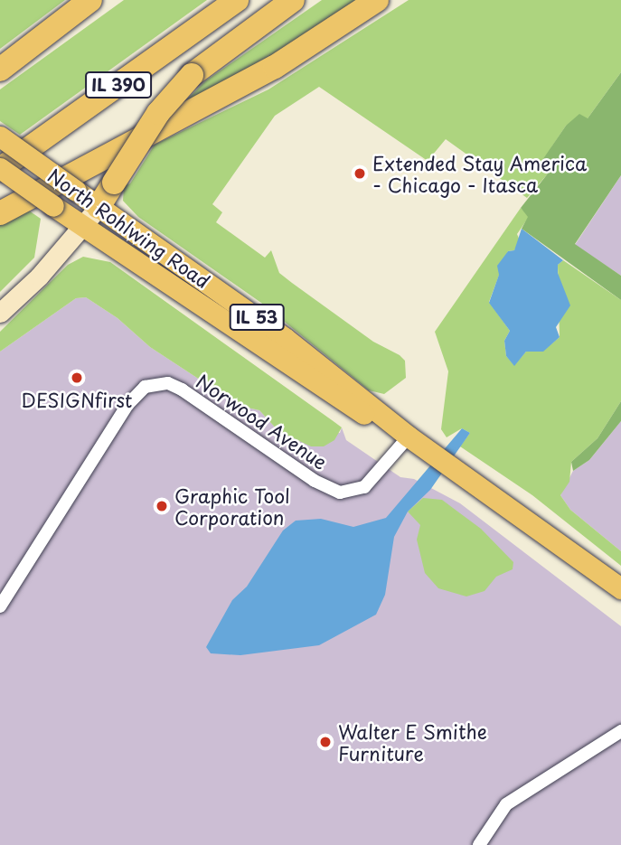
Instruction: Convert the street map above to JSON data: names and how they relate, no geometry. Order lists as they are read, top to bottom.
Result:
{
  "streets": {
    "highway": ["IL 390"],
    "main road": ["North Rohlwing Road", "IL 53"],
    "street": ["Norwood Avenue"]
  },
  "crossings": [
    ["IL 390", "North Rohlwing Road"],
    ["North Rohlwing Road", "Norwood Avenue"]
  ],
  "places": [
    "Extended Stay America - Chicago - Itasca",
    "DESIGNfirst",
    "Graphic Tool Corporation",
    "Walter E Smithe Furniture"
  ]
}
